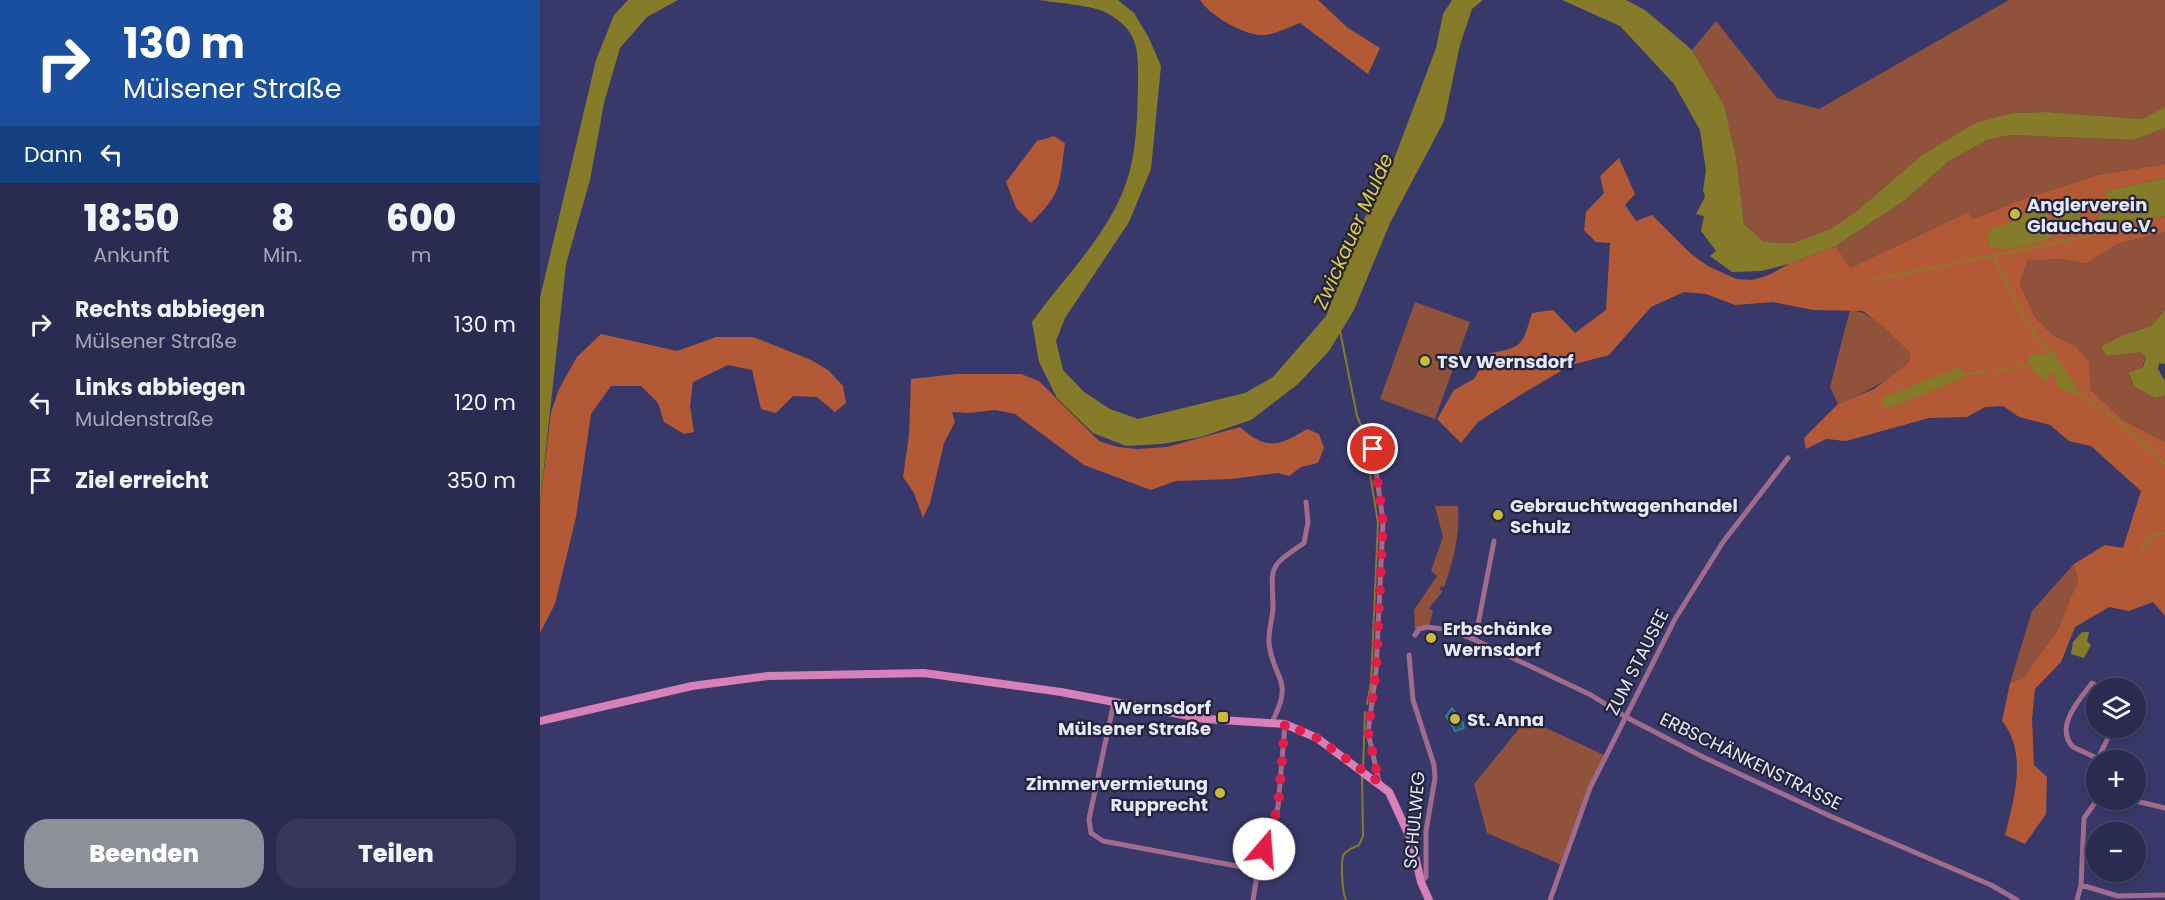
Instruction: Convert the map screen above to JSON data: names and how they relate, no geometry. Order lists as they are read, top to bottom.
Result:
{
  "streets": {
    "street": ["ZUM STAUSEE", "ERBSCHÄNKENSTRASSE", "SCHULWEG"]
  },
  "crossings": [
    ["ZUM STAUSEE", "ERBSCHÄNKENSTRASSE"]
  ],
  "water": ["Zwickauer Mulde"],
  "places": {
    "other": [
      "Anglerverein Glauchau e.V.",
      "TSV Wernsdorf",
      "Gebrauchtwagenhandel Schulz",
      "Erbschänke Wernsdorf",
      "St. Anna",
      "Zimmervermietung Rupprecht"
    ],
    "transit": ["Wernsdorf Mülsener Straße"]
  },
  "page": {
    "turn": ["130 m", "Mülsener Straße"],
    "then": "Dann",
    "eta": [
      "18:50",
      "Ankunft",
      "8",
      "Min.",
      "600",
      "m"
    ],
    "list": [
      {
        "name": "Rechts abbiegen",
        "note": "Mülsener Straße",
        "value": "130 m"
      },
      {
        "name": "Links abbiegen",
        "note": "Muldenstraße",
        "value": "120 m"
      },
      {
        "name": "Ziel erreicht",
        "value": "350 m"
      }
    ],
    "map_buttons": ["+", "−"],
    "buttons": ["Beenden", "Teilen"]
  }
}
